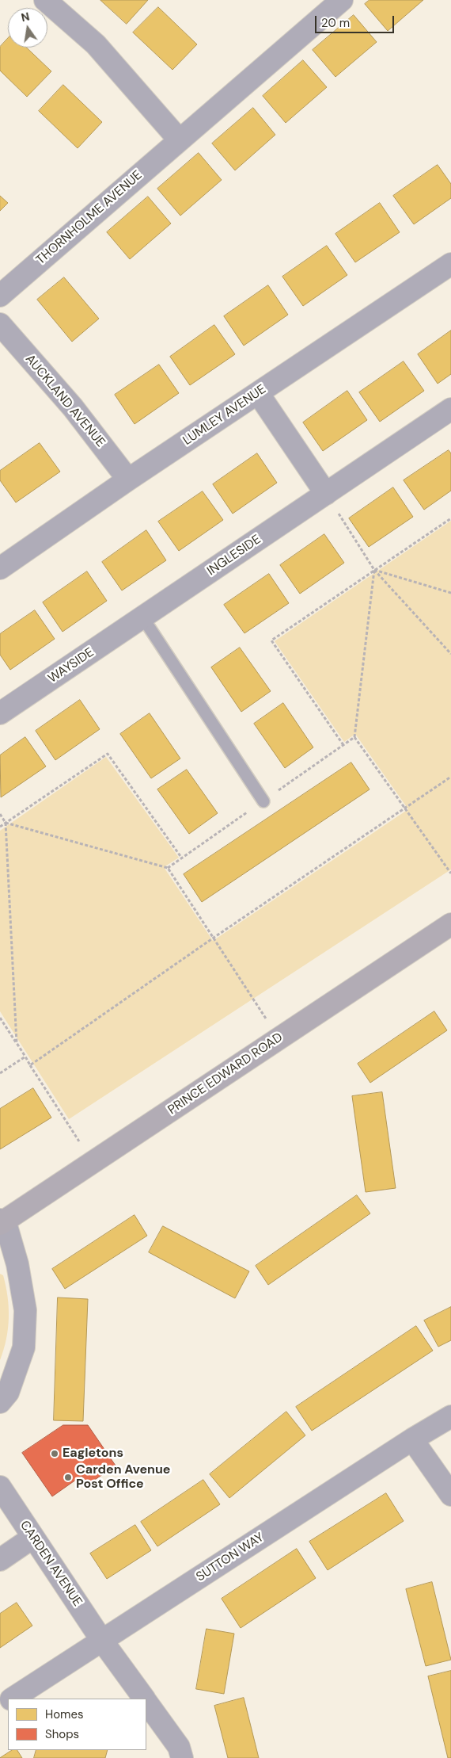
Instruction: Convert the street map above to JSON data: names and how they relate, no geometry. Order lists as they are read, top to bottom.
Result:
{
  "streets": {
    "main road": ["PRINCE EDWARD ROAD"],
    "street": [
      "THORNHOLME AVENUE",
      "AUCKLAND AVENUE",
      "LUMLEY AVENUE",
      "INGLESIDE",
      "WAYSIDE",
      "SUTTON WAY",
      "CARDEN AVENUE"
    ]
  },
  "crossings": [
    ["AUCKLAND AVENUE", "LUMLEY AVENUE"],
    ["INGLESIDE", "WAYSIDE"],
    ["SUTTON WAY", "CARDEN AVENUE"]
  ],
  "places": ["Eagletons", "Carden Avenue Post Office"],
  "legend": ["Homes", "Shops"],
  "scale_bar": "20 m",
  "north": "top"
}
